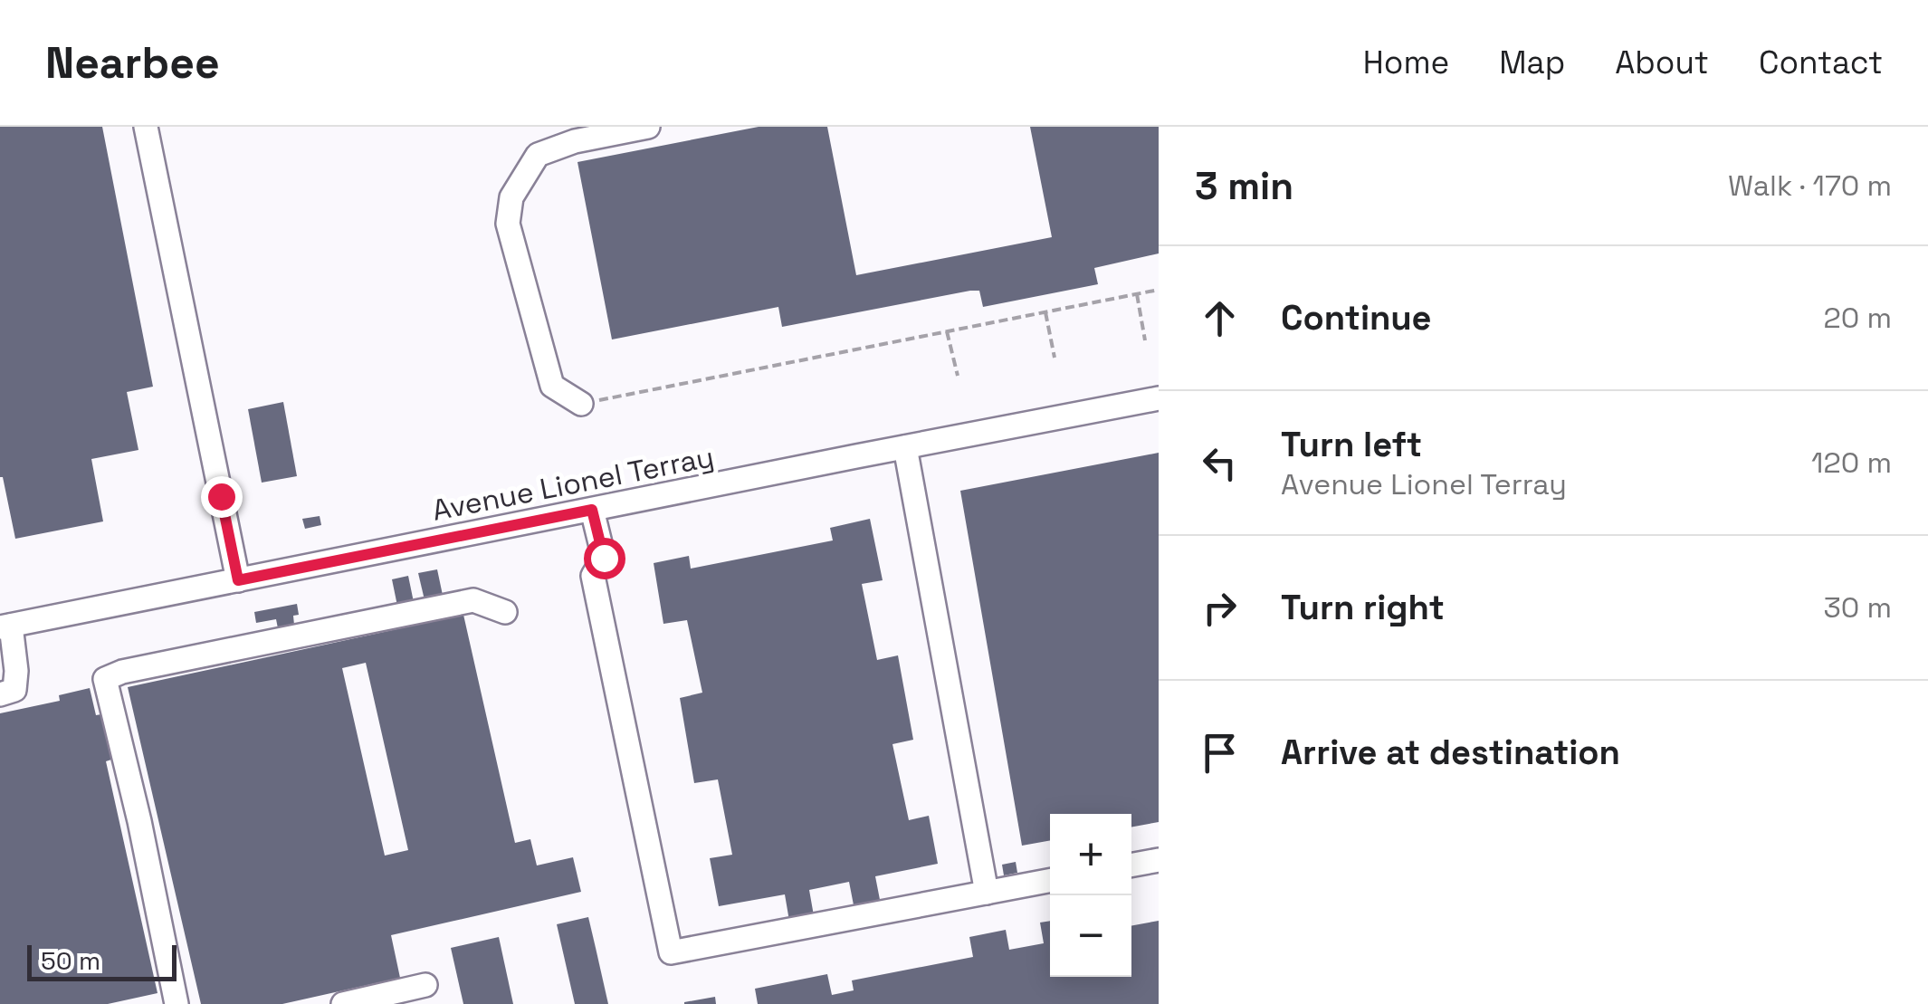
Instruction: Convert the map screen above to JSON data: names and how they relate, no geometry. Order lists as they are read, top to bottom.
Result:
{
  "streets": {
    "street": ["Avenue Lionel Terray"]
  },
  "scale_bar": "50 m",
  "page": {
    "header": "Nearbee",
    "nav": [
      "Home",
      "Map",
      "About",
      "Contact"
    ],
    "heading": ["3 min", "Walk · 170 m"],
    "list": [
      ["Continue", "20 m"],
      ["Turn left", "Avenue Lionel Terray", "120 m"],
      ["Turn right", "30 m"],
      "Arrive at destination"
    ],
    "map_buttons": ["+", "−"],
    "scale": "50 m"
  }
}
